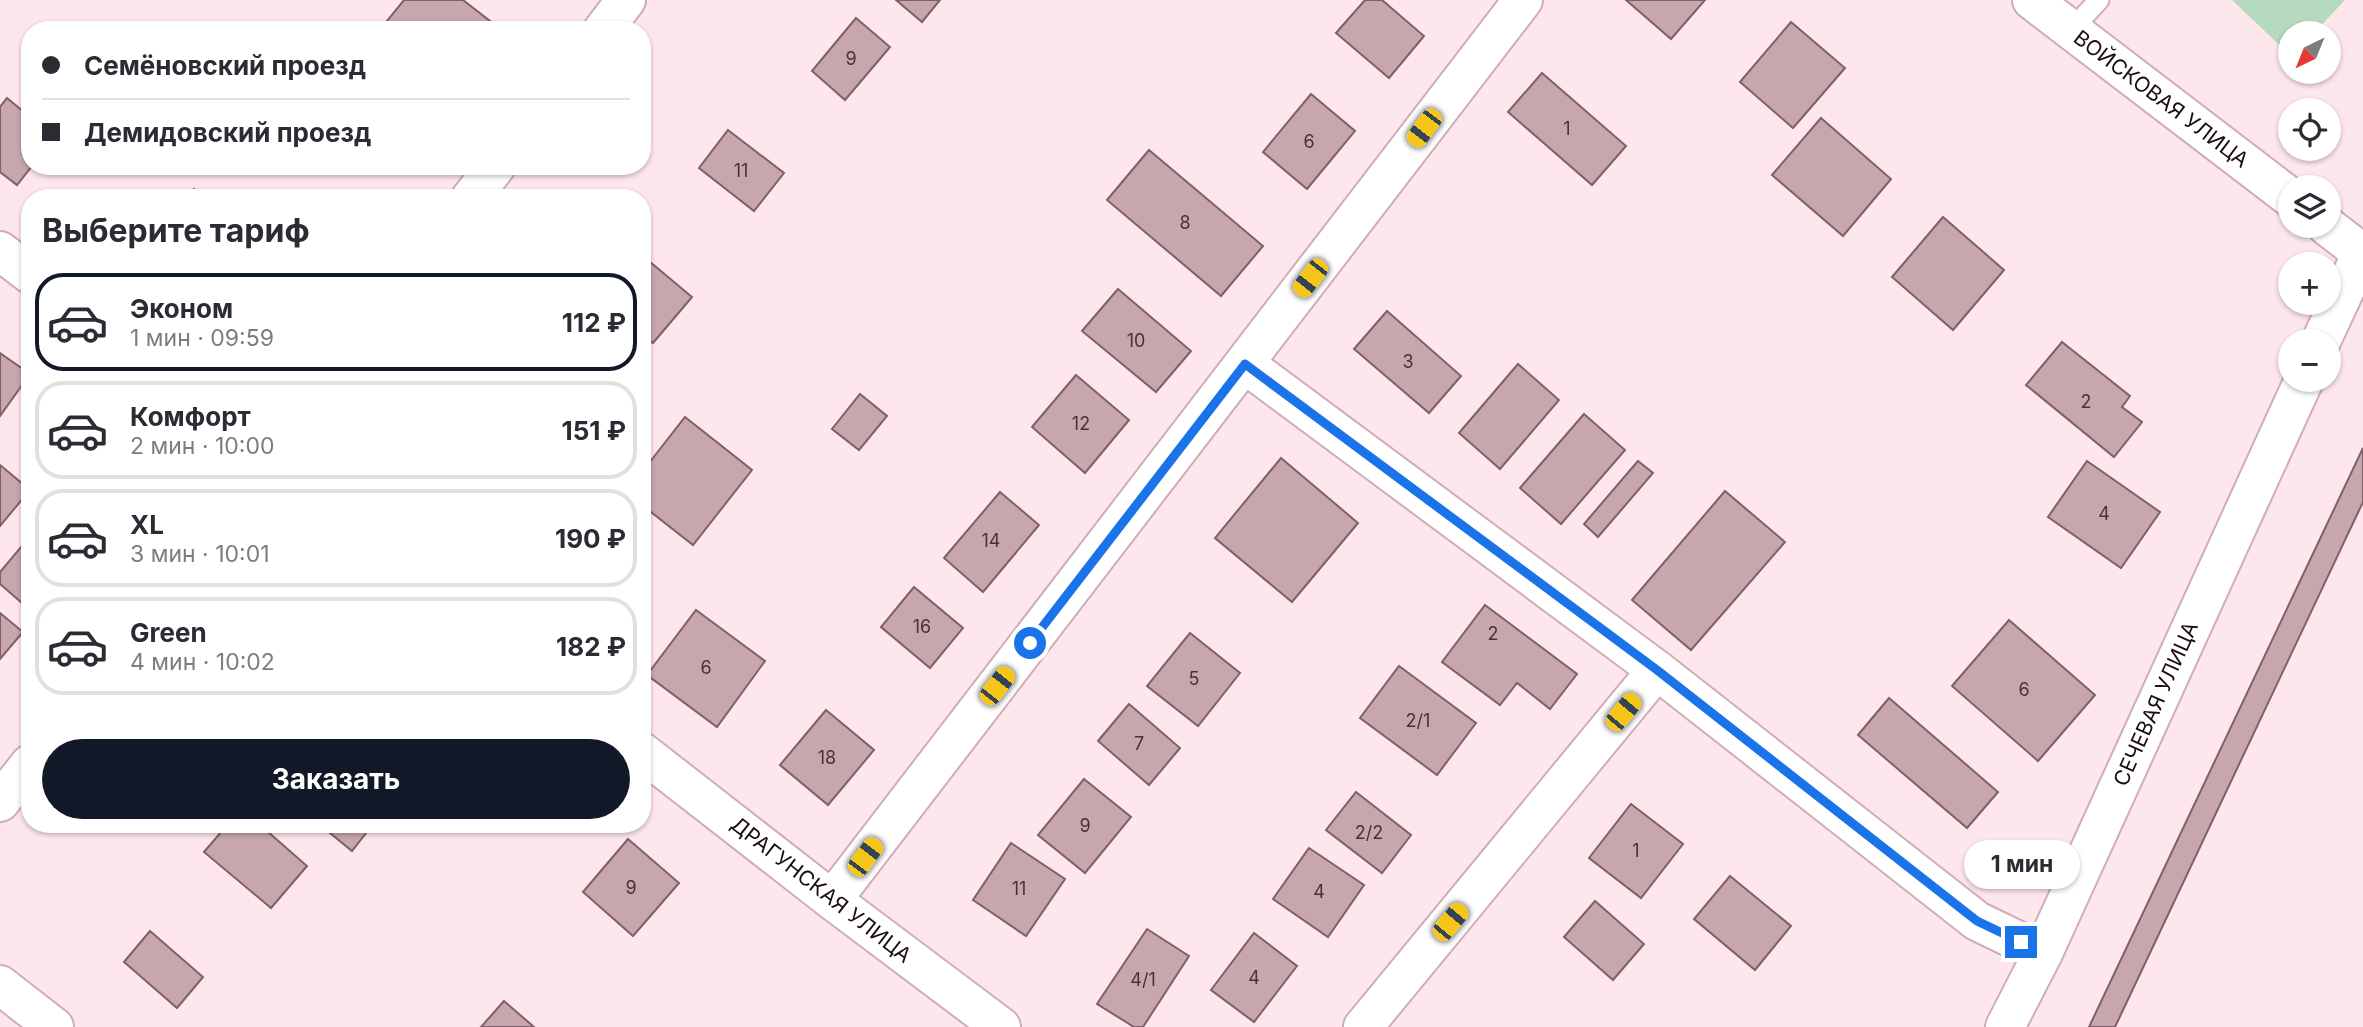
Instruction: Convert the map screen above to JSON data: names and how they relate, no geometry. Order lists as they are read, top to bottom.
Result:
{
  "streets": {
    "street": ["ВОЙСКОВАЯ УЛИЦА", "СЕЧЕВАЯ УЛИЦА", "ДРАГУНСКАЯ УЛИЦА"]
  },
  "house_numbers": [
    "9",
    "1",
    "6",
    "11",
    "8",
    "10",
    "3",
    "2",
    "12",
    "4",
    "14",
    "16",
    "2",
    "6",
    "5",
    "6",
    "2/1",
    "7",
    "18",
    "9",
    "2/2",
    "1",
    "9",
    "11",
    "4",
    "4",
    "4/1"
  ],
  "north": "bottom left",
  "page": {
    "map_buttons": ["+", "−"],
    "banner": ["Семёновский проезд", "Демидовский проезд"],
    "heading": "Выберите тариф",
    "list": [
      {
        "name": "Эконом",
        "note": "1 мин · 09:59",
        "value": "112 ₽"
      },
      {
        "name": "Комфорт",
        "note": "2 мин · 10:00",
        "value": "151 ₽"
      },
      {
        "name": "XL",
        "note": "3 мин · 10:01",
        "value": "190 ₽"
      },
      {
        "name": "Green",
        "note": "4 мин · 10:02",
        "value": "182 ₽"
      }
    ],
    "buttons": "Заказать",
    "bubble": "1 мин"
  }
}
